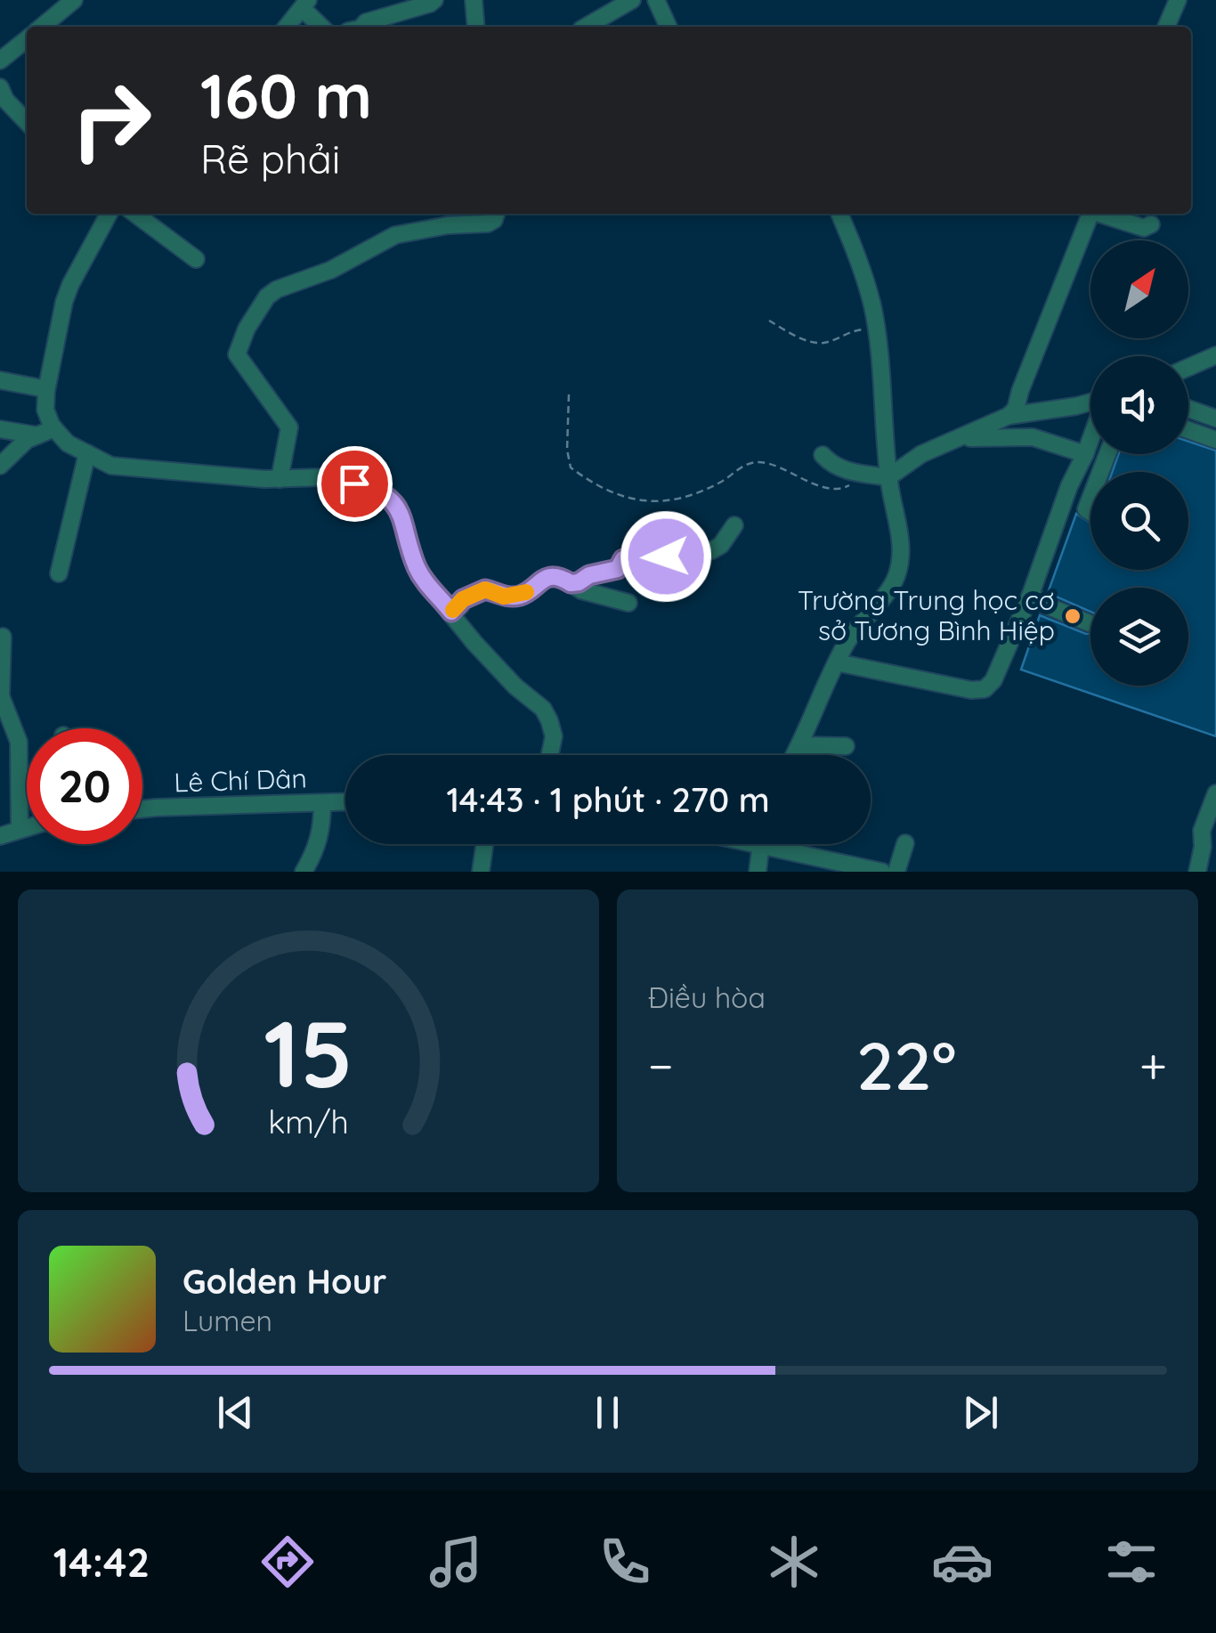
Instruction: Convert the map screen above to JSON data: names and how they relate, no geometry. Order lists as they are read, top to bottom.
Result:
{
  "streets": {
    "street": ["Lê Chí Dân"]
  },
  "places": ["Trường Trung học cơ sở Tương Bình Hiệp"],
  "north": "top right",
  "page": {
    "turn": ["160 m", "Rẽ phải"],
    "limit": "20",
    "trip": "14:43 · 1 phút · 270 m",
    "tile": "Điều hòa",
    "heat": ["−", "22°", "+"],
    "song": ["Golden Hour", "Lumen"],
    "tabs": "14:42",
    "gauge": ["15", "km/h"]
  }
}
